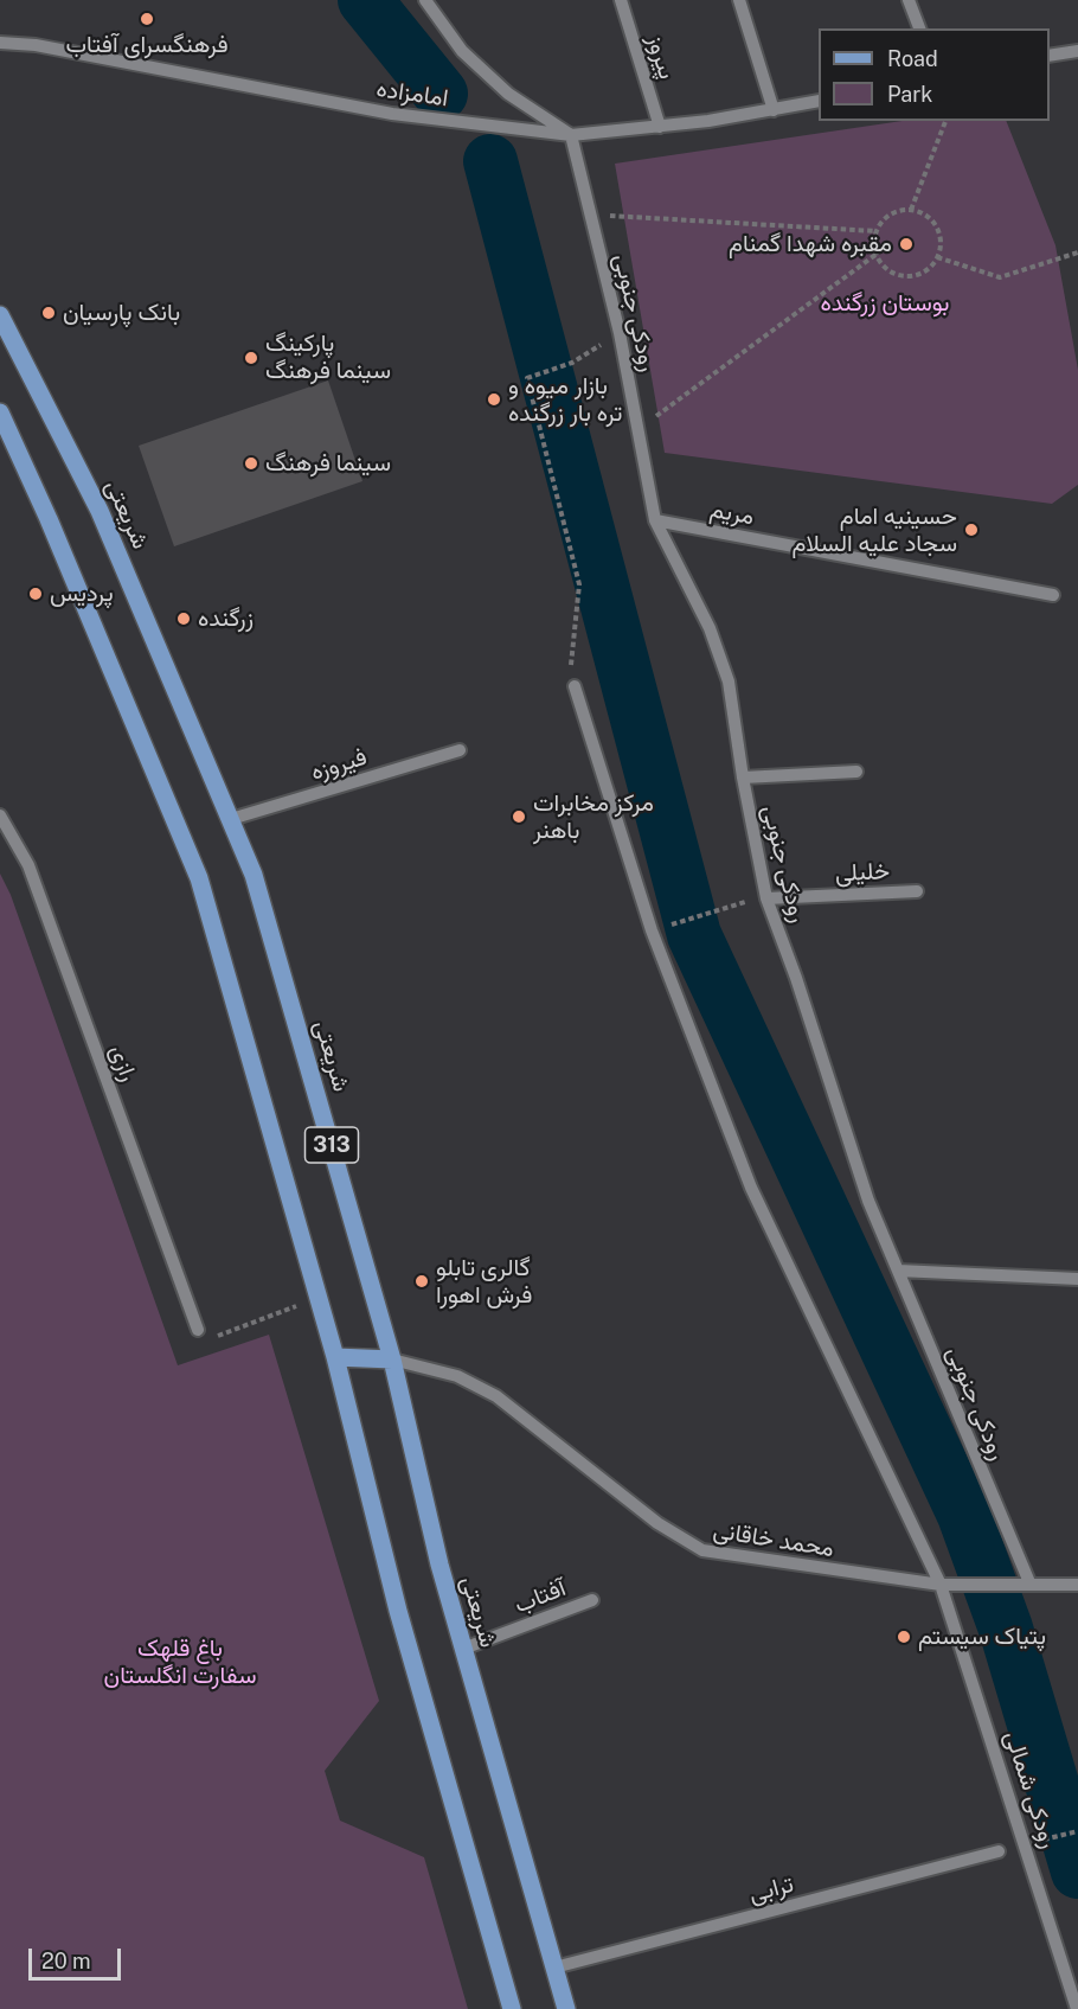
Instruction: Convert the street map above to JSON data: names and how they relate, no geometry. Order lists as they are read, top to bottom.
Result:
{
  "streets": {
    "main road": ["شریعتی", "313"],
    "street": [
      "پیروز",
      "امامزاده",
      "رودکی جنوبی",
      "مریم",
      "فیروزه",
      "خلیلی",
      "رازی",
      "محمد خاقانی",
      "آفتاب",
      "رودکی شمالی",
      "ترابی"
    ]
  },
  "crossings": [
    ["پیروز", "امامزاده"],
    ["امامزاده", "رودکی جنوبی"],
    ["رودکی جنوبی", "مریم"],
    ["رودکی جنوبی", "خلیلی"],
    ["رودکی جنوبی", "محمد خاقانی"],
    ["شریعتی", "فیروزه"],
    ["شریعتی", "محمد خاقانی"],
    ["شریعتی", "آفتاب"],
    ["شریعتی", "ترابی"],
    ["محمد خاقانی", "رودکی شمالی"]
  ],
  "parks": ["بوستان زرگنده", "باغ قلهک سفارت انگلستان"],
  "places": [
    "فرهنگسرای آفتاب",
    "مقبره شهدا گمنام",
    "بانک پارسیان",
    "پارکینگ سینما فرهنگ",
    "بازار میوه و تره بار زرگنده",
    "سینما فرهنگ",
    "حسینیه امام سجاد علیه السلام",
    "پردیس",
    "زرگنده",
    "مرکز مخابرات باهنر",
    "گالری تابلو فرش اهورا",
    "پتیاک سیستم"
  ],
  "legend": ["Road", "Park"],
  "scale_bar": "20 m"
}
